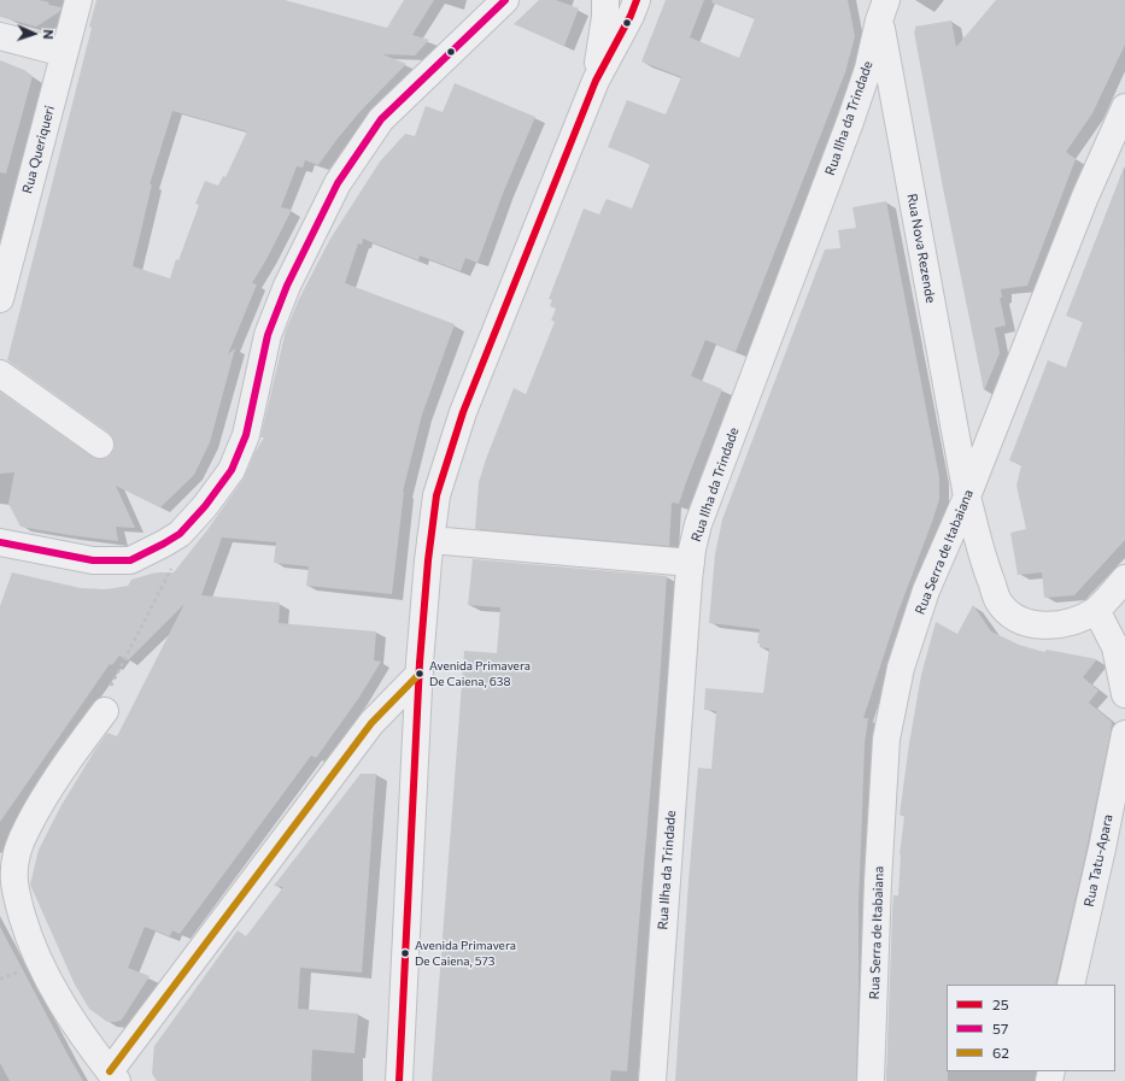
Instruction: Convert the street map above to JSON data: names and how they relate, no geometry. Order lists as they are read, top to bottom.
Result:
{
  "streets": {
    "street": [
      "Rua Ilha da Trindade",
      "Rua Queriqueri",
      "Rua Nova Rezende",
      "Rua Serra de Itabaiana",
      "Rua Tatu-Apara"
    ]
  },
  "crossings": [
    ["Rua Ilha da Trindade", "Rua Nova Rezende"],
    ["Rua Nova Rezende", "Rua Serra de Itabaiana"]
  ],
  "places": ["Avenida Primavera De Caiena, 638", "Avenida Primavera De Caiena, 573"],
  "lines": ["transit line 25", "transit line 57", "transit line 62"],
  "legend": ["25", "57", "62"],
  "north": "right"
}
